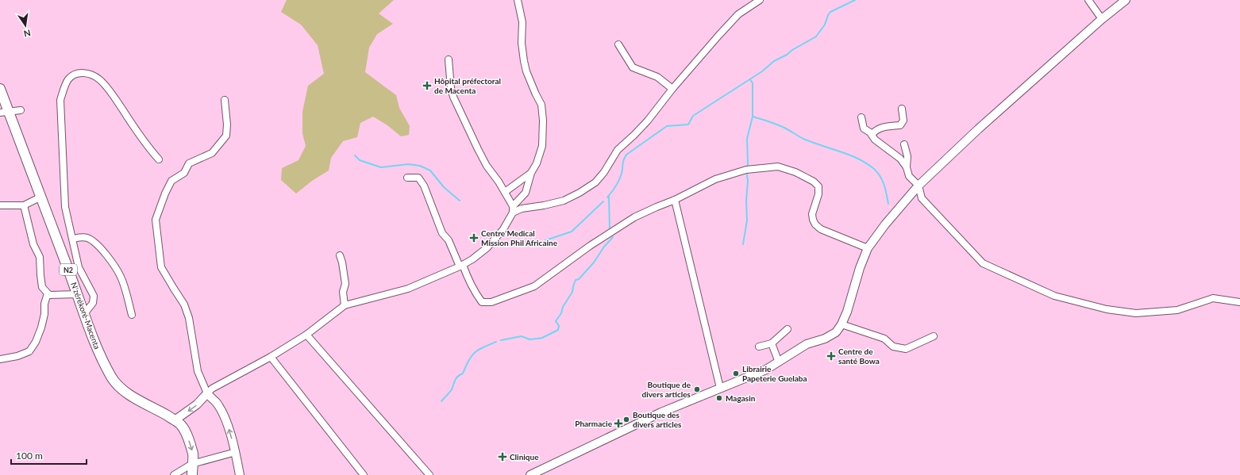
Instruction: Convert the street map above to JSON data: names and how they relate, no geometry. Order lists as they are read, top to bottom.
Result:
{
  "streets": {
    "highway": ["N2", "N'zérékoré-Macenta"]
  },
  "places": {
    "health": [
      "Hôpital préfectoral de Macenta",
      "Centre Medical Mission Phil Africaine",
      "Centre de santé Bowa",
      "Pharmacie",
      "Clinique"
    ],
    "other": [
      "Librairie Papeterie Guelaba",
      "Boutique de divers articles",
      "Magasin",
      "Boutique des divers articles"
    ]
  },
  "scale_bar": "100 m",
  "north": "bottom"
}
